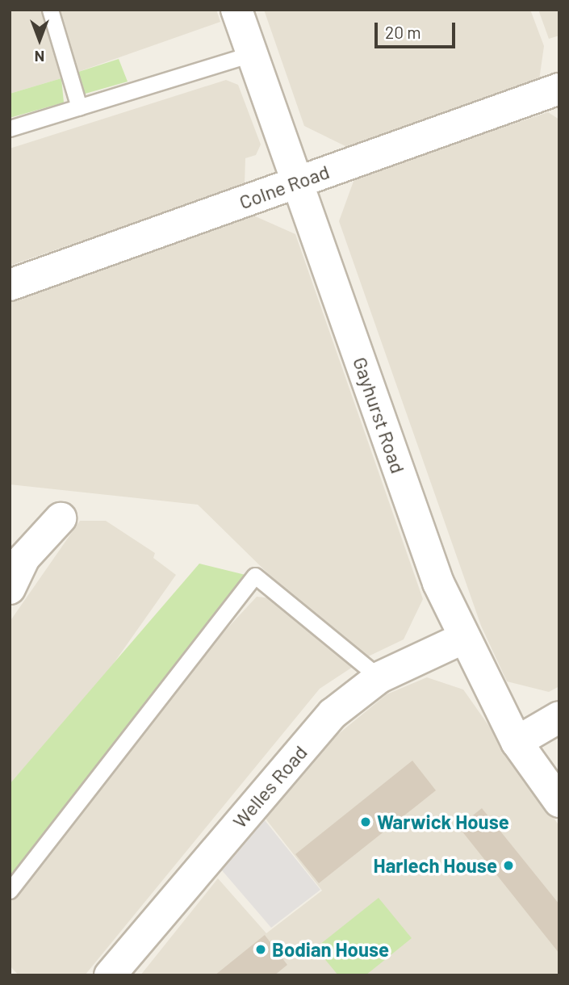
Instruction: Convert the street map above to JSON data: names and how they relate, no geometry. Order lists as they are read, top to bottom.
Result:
{
  "streets": {
    "street": ["Colne Road", "Gayhurst Road", "Welles Road"]
  },
  "crossings": [
    ["Colne Road", "Gayhurst Road"],
    ["Gayhurst Road", "Welles Road"]
  ],
  "places": ["Warwick House", "Harlech House", "Bodian House"],
  "scale_bar": "20 m",
  "north": "bottom"
}
